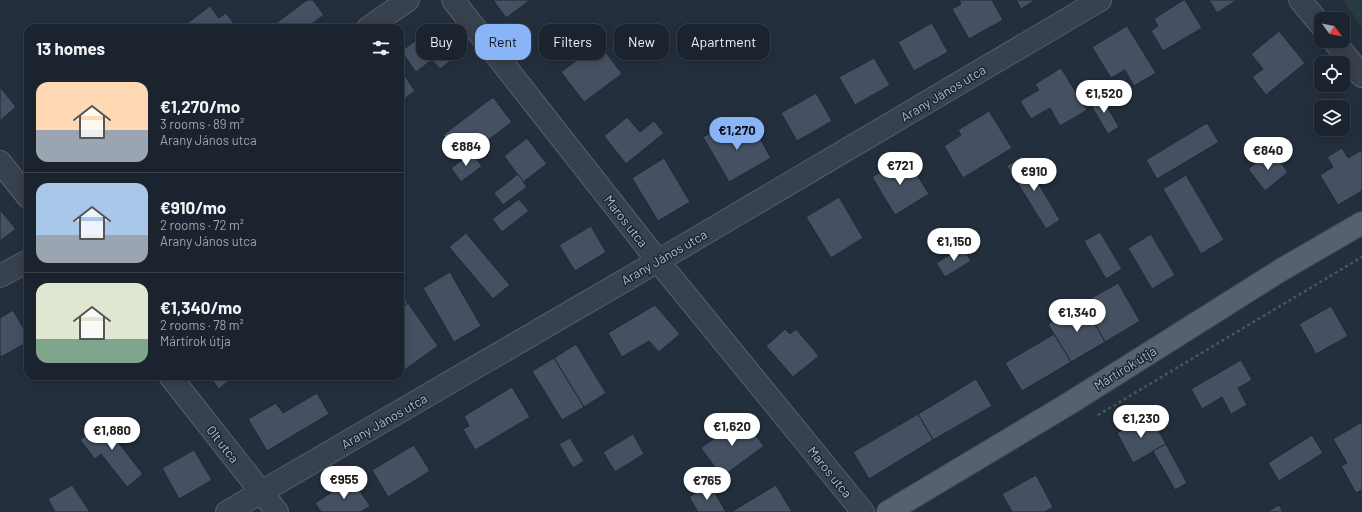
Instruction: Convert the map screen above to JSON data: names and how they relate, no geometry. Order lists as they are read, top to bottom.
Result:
{
  "streets": {
    "main road": ["Mártírok útja"],
    "street": ["Arany János utca", "Maros utca", "Olt utca"]
  },
  "crossings": [
    ["Arany János utca", "Maros utca"],
    ["Arany János utca", "Olt utca"]
  ],
  "north": "bottom right",
  "page": {
    "chip": [
      "Buy",
      "Rent",
      "Filters",
      "New",
      "Apartment"
    ],
    "heading": "13 homes",
    "list": [
      {
        "name": "€1,270/mo",
        "note": "3 rooms · 89 m² · Arany János utca"
      },
      {
        "name": "€910/mo",
        "note": "2 rooms · 72 m² · Arany János utca"
      },
      {
        "name": "€1,340/mo",
        "note": "2 rooms · 78 m² · Mártírok útja"
      }
    ],
    "price": [
      "€1,520",
      "€1,270",
      "€884",
      "€840",
      "€721",
      "€910",
      "€1,150",
      "€1,340",
      "€1,230",
      "€1,620",
      "€1,880",
      "€955",
      "€765"
    ]
  }
}
